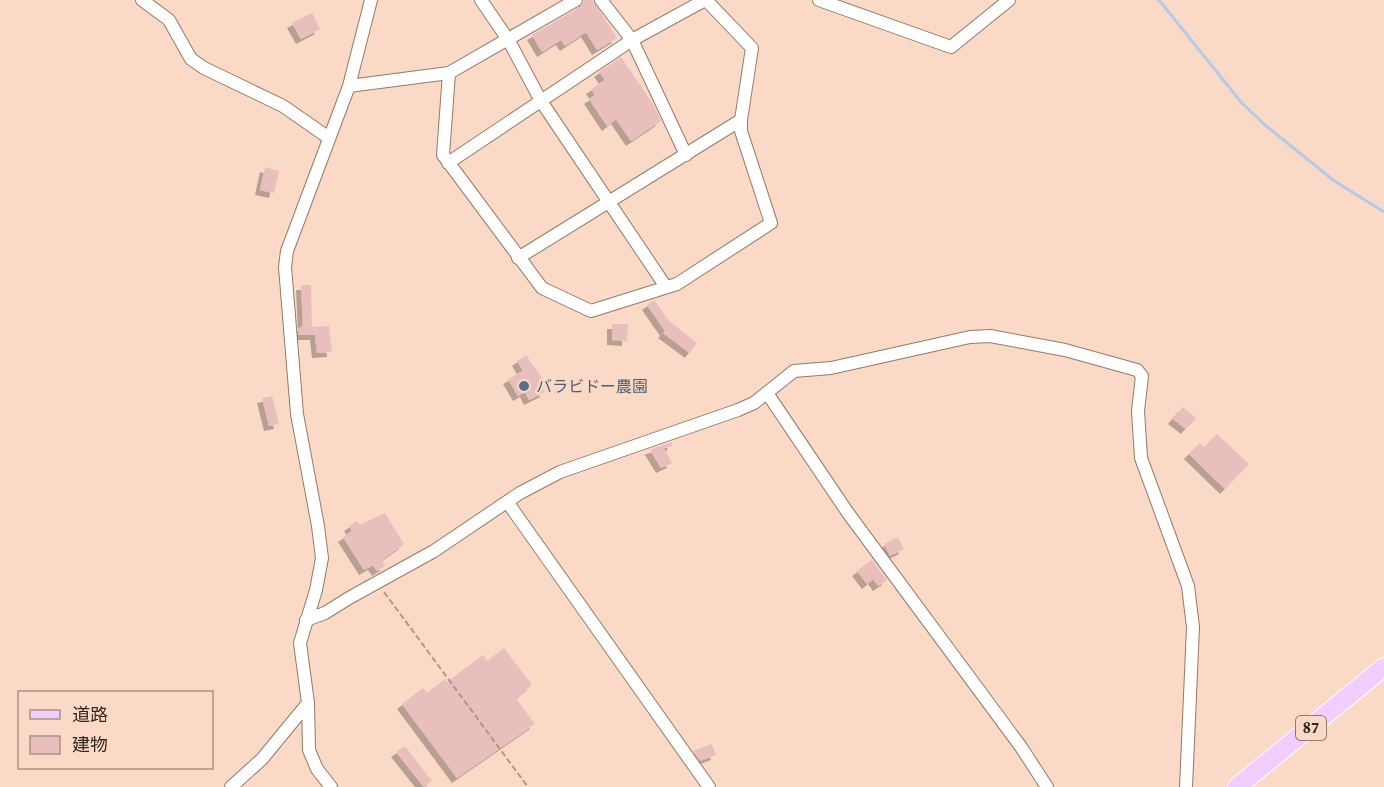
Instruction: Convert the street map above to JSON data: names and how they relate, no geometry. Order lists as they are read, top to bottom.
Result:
{
  "streets": {
    "main road": ["87"]
  },
  "places": ["バラビドー農園"],
  "legend": ["道路", "建物"]
}
